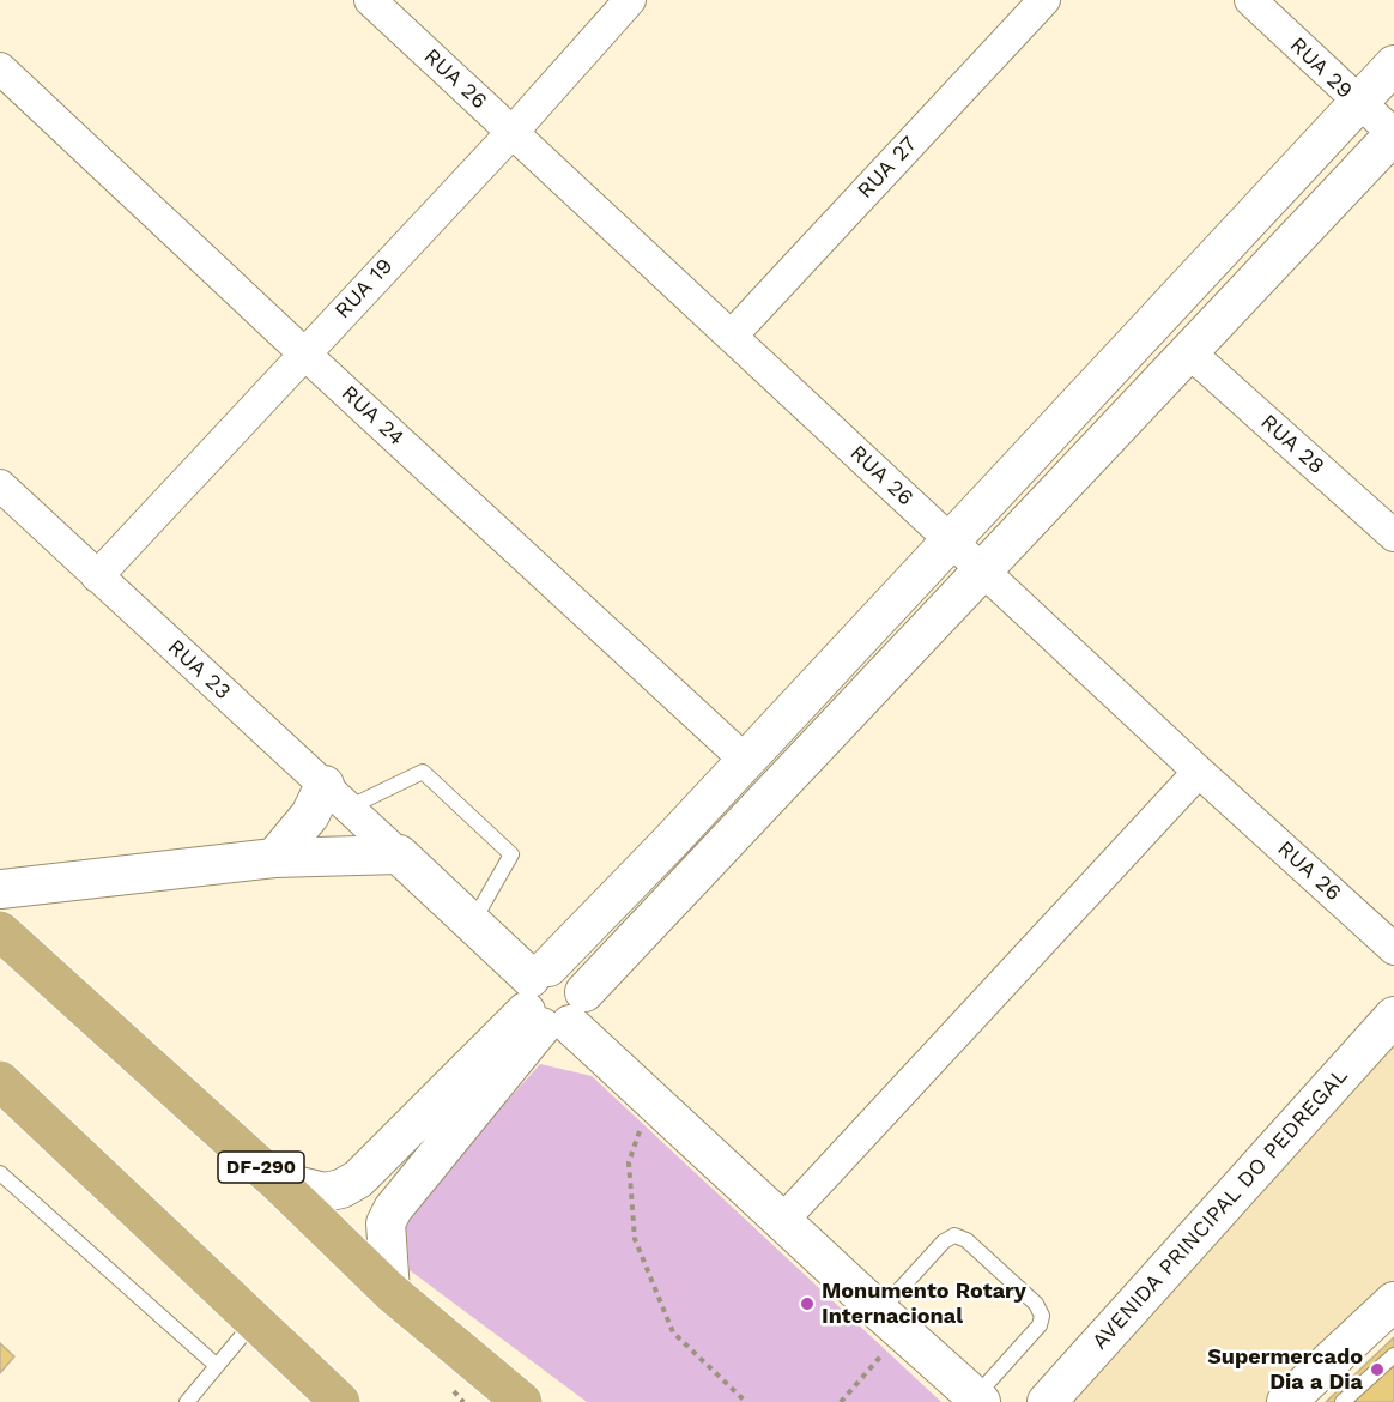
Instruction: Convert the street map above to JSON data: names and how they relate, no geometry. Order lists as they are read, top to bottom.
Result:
{
  "streets": {
    "highway": ["DF-290"],
    "street": [
      "RUA 29",
      "RUA 26",
      "RUA 27",
      "RUA 19",
      "RUA 24",
      "RUA 28",
      "RUA 23",
      "AVENIDA PRINCIPAL DO PEDREGAL"
    ]
  },
  "crossings": [
    ["RUA 26", "RUA 27"],
    ["RUA 26", "RUA 19"],
    ["RUA 19", "RUA 24"],
    ["RUA 19", "RUA 23"]
  ],
  "places": ["Monumento Rotary Internacional", "Supermercado Dia a Dia"]
}
